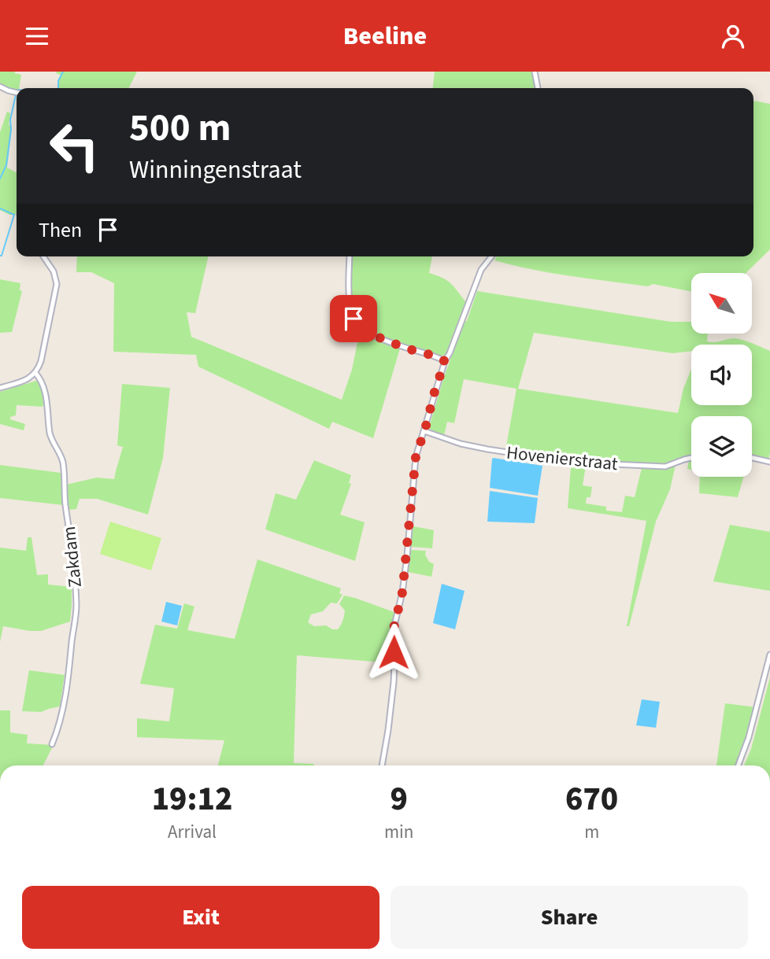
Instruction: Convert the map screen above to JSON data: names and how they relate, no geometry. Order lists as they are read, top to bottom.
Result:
{
  "streets": {
    "street": ["Hovenierstraat", "Zakdam"]
  },
  "north": "top left",
  "page": {
    "header": "Beeline",
    "turn": ["500 m", "Winningenstraat"],
    "then": "Then",
    "eta": [
      "19:12",
      "Arrival",
      "9",
      "min",
      "670",
      "m"
    ],
    "buttons": ["Exit", "Share"]
  }
}
